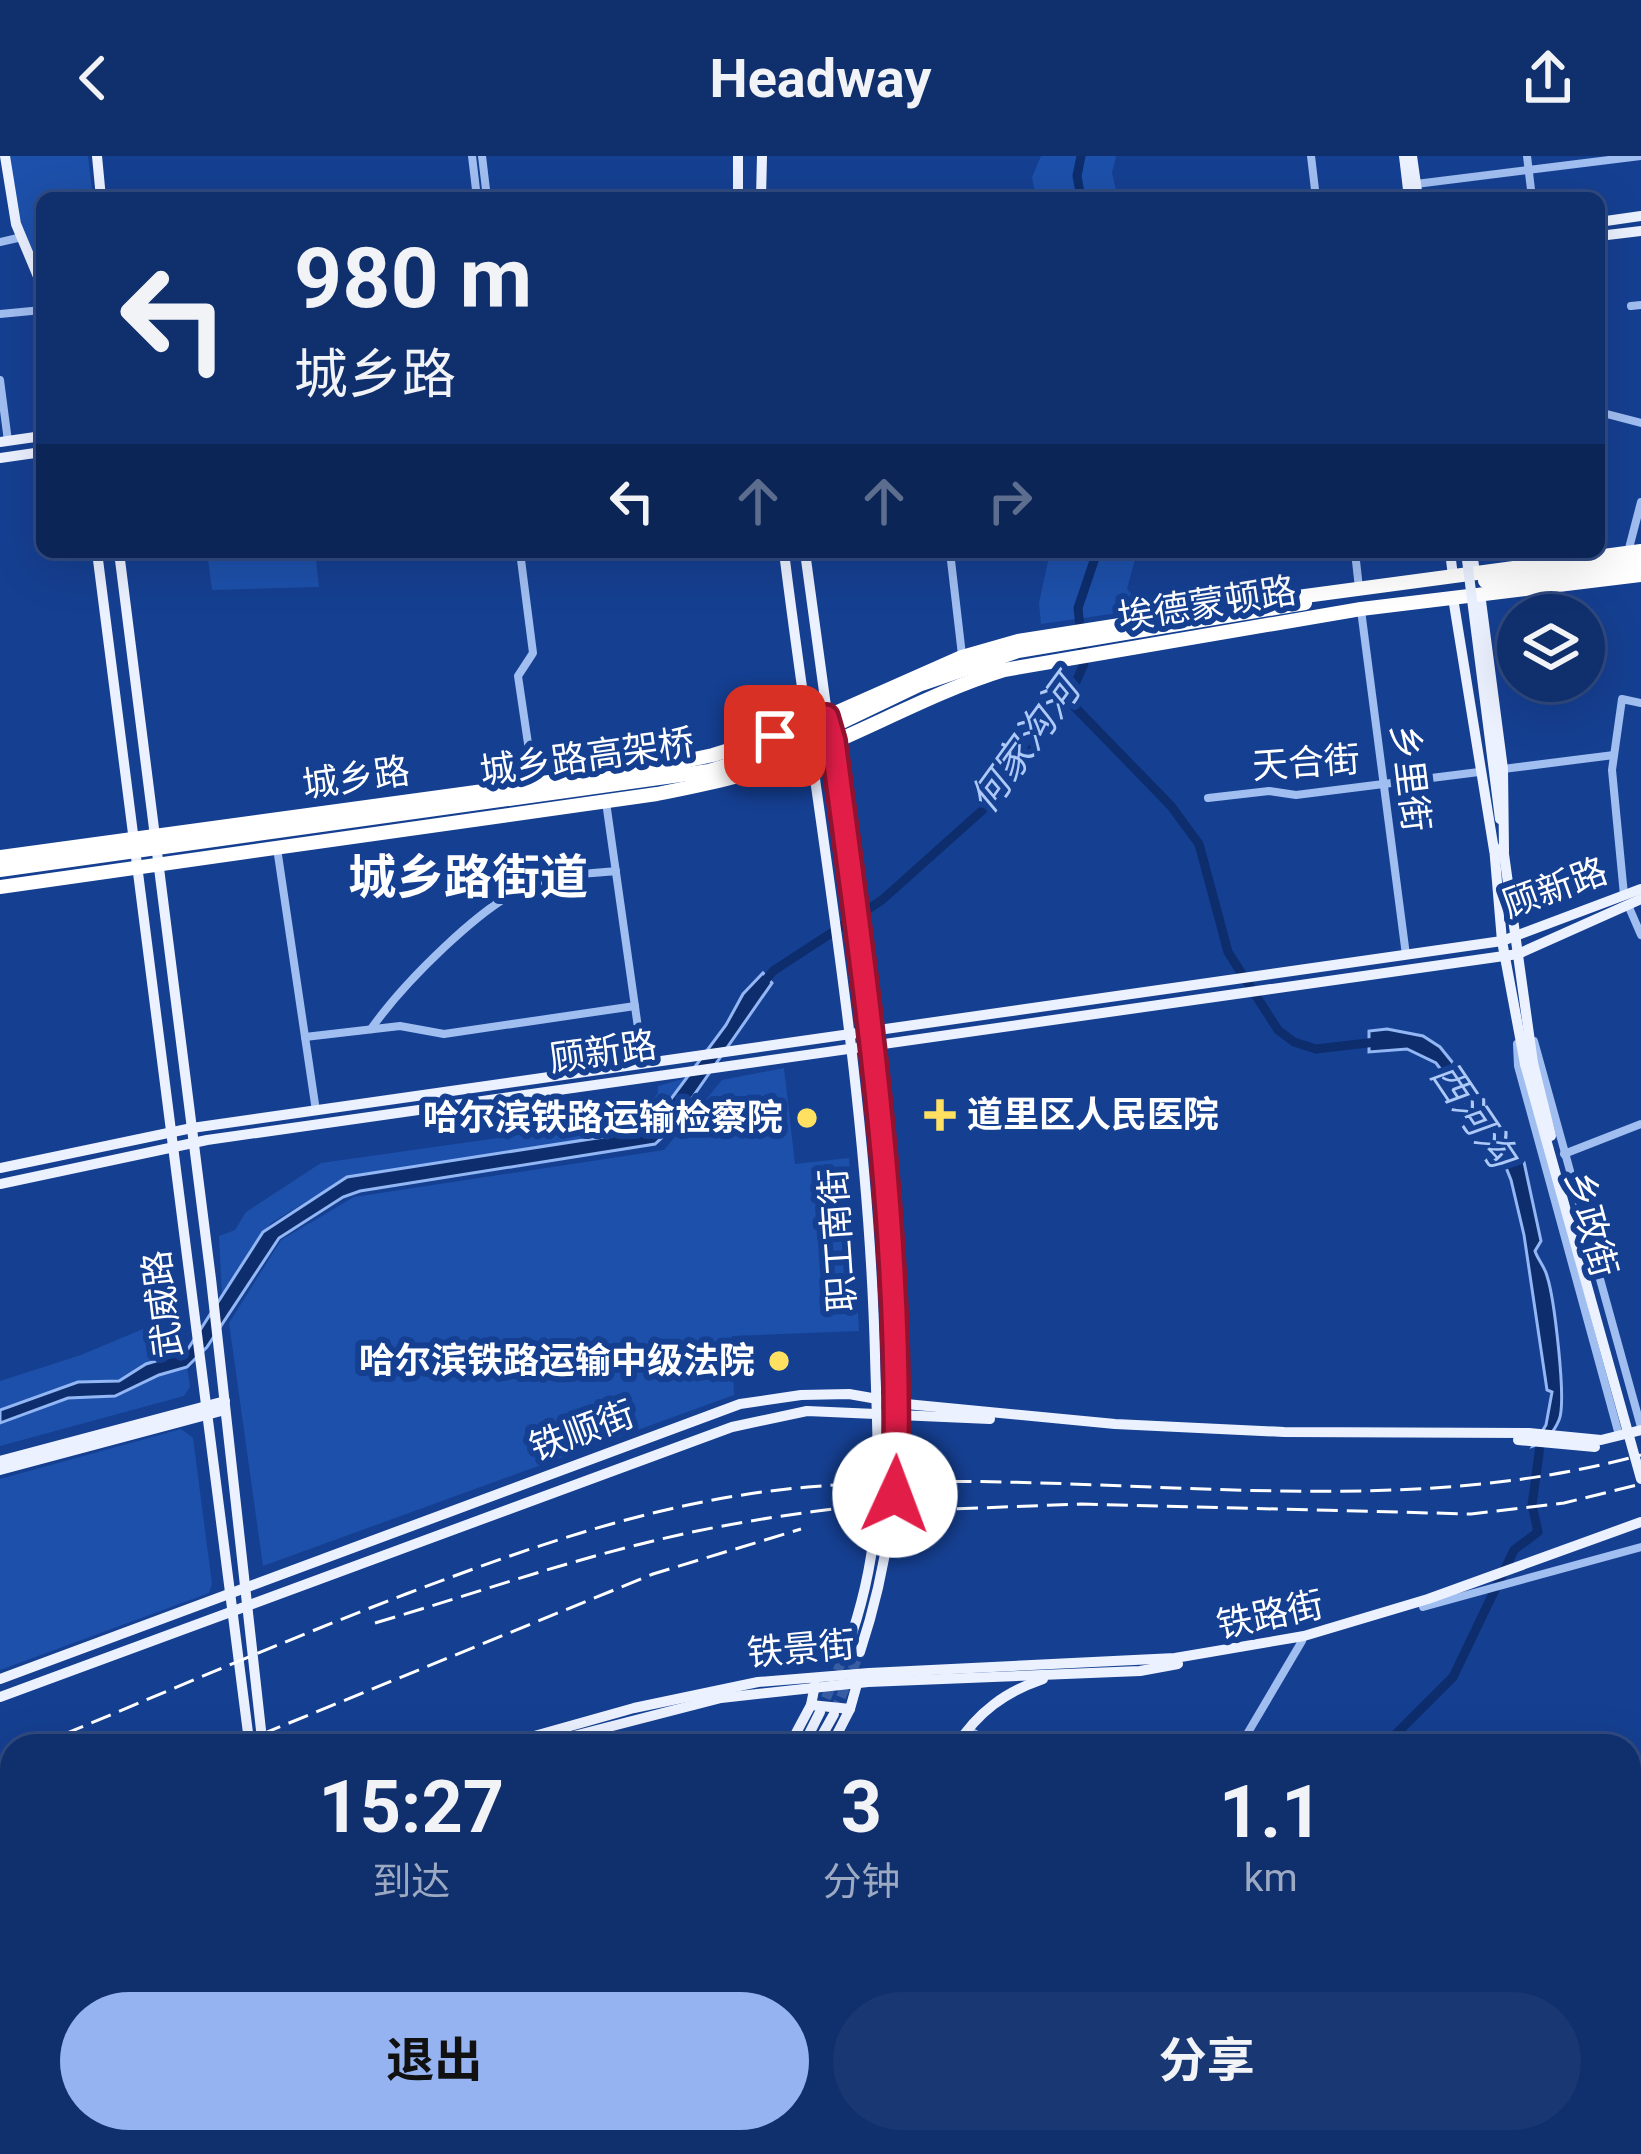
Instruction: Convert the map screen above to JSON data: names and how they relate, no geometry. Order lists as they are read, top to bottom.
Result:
{
  "streets": {
    "highway": ["埃德蒙顿路", "城乡路高架桥", "城乡路"],
    "main road": [
      "顾新路",
      "乡政街",
      "职工南街",
      "武威路",
      "铁顺街",
      "铁路街",
      "铁景街"
    ],
    "street": ["天合街", "乡里街"]
  },
  "crossings": [
    ["埃德蒙顿路", "城乡路高架桥"],
    ["埃德蒙顿路", "城乡路"],
    ["埃德蒙顿路", "乡里街"],
    ["埃德蒙顿路", "职工南街"],
    ["城乡路高架桥", "城乡路"],
    ["天合街", "乡里街"],
    ["天合街", "乡政街"],
    ["城乡路", "职工南街"],
    ["城乡路", "武威路"],
    ["乡里街", "顾新路"],
    ["顾新路", "乡政街"],
    ["顾新路", "职工南街"],
    ["顾新路", "武威路"],
    ["乡政街", "铁顺街"],
    ["职工南街", "铁顺街"],
    ["武威路", "铁顺街"],
    ["铁路街", "铁景街"]
  ],
  "districts": ["城乡路街道"],
  "water": ["何家沟河", "西河沟"],
  "places": {
    "health": ["道里区人民医院"],
    "other": ["哈尔滨铁路运输检察院", "哈尔滨铁路运输中级法院"]
  },
  "page": {
    "header": "Headway",
    "turn": ["980 m", "城乡路"],
    "eta": [
      "15:27",
      "到达",
      "3",
      "分钟",
      "1.1",
      "km"
    ],
    "buttons": ["退出", "分享"]
  }
}
